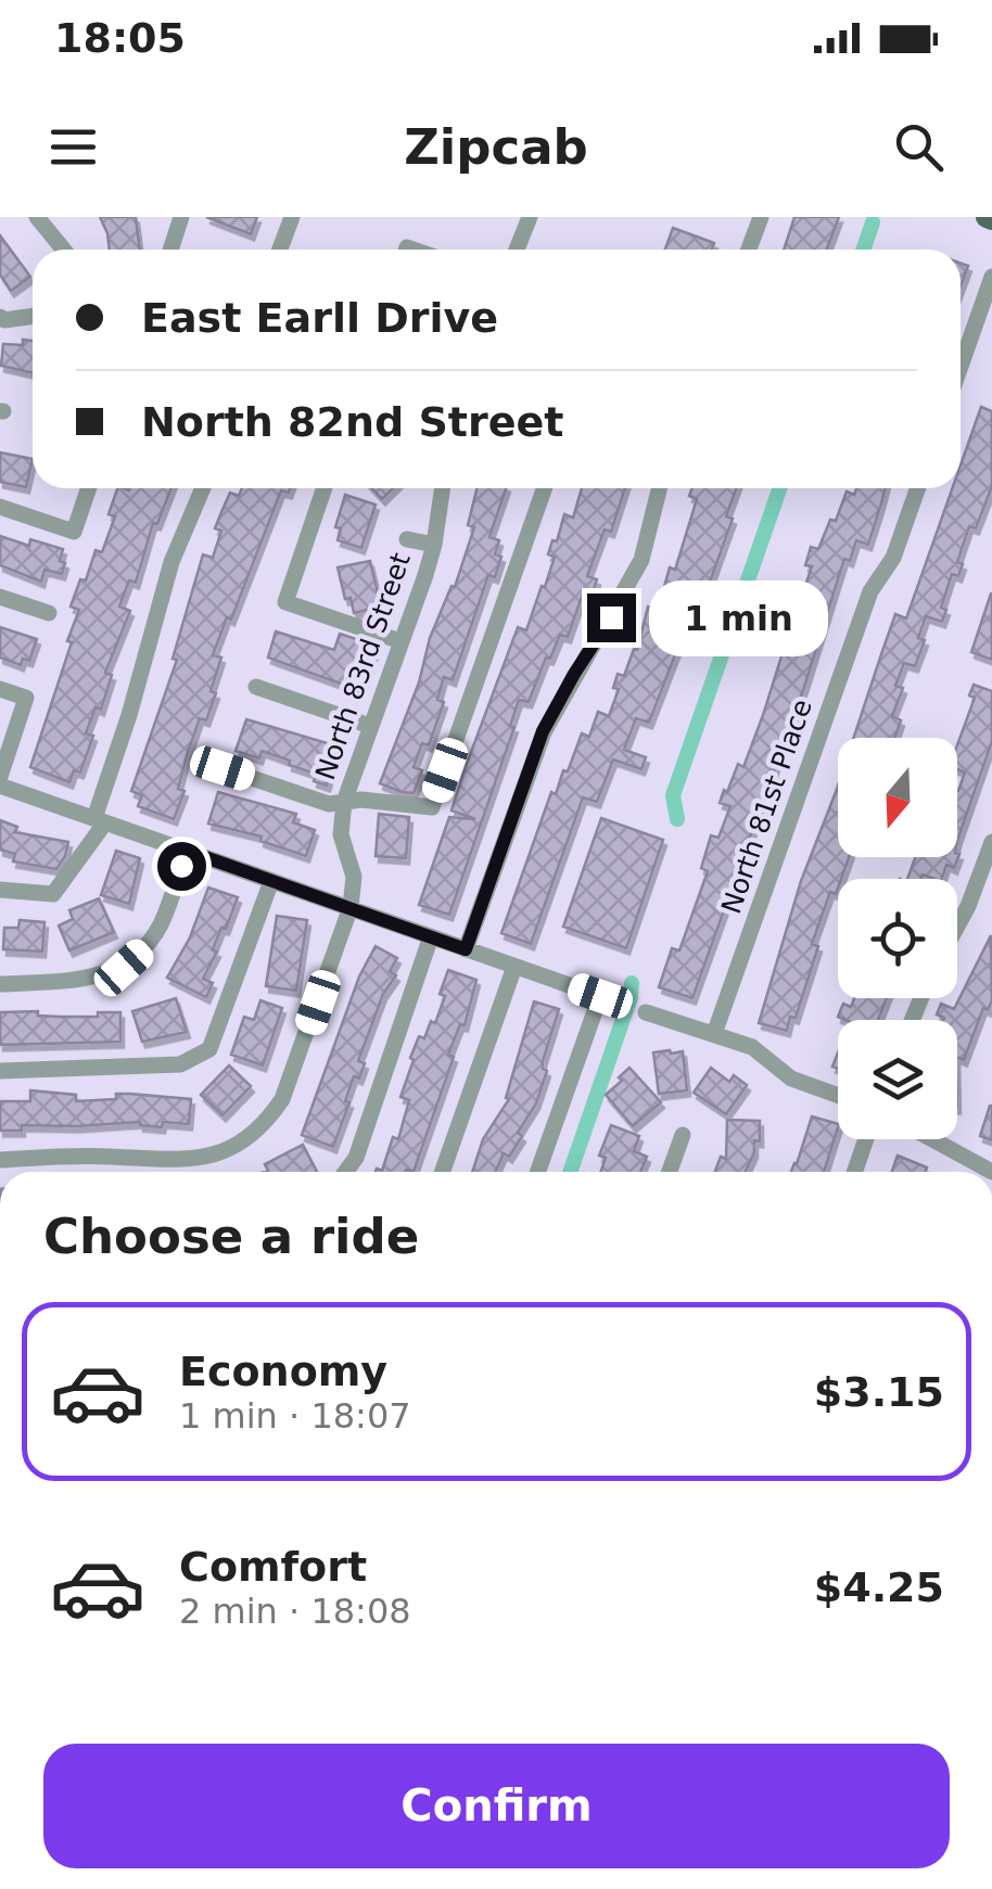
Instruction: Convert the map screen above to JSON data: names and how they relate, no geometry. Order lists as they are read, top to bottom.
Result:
{
  "streets": {
    "street": ["North 83rd Street", "North 81st Place"]
  },
  "north": "bottom",
  "page": {
    "status": "18:05",
    "header": "Zipcab",
    "banner": ["East Earll Drive", "North 82nd Street"],
    "bubble": "1 min",
    "heading": "Choose a ride",
    "list": [
      {
        "name": "Economy",
        "note": "1 min · 18:07",
        "value": "$3.15"
      },
      {
        "name": "Comfort",
        "note": "2 min · 18:08",
        "value": "$4.25"
      }
    ],
    "buttons": "Confirm"
  }
}
